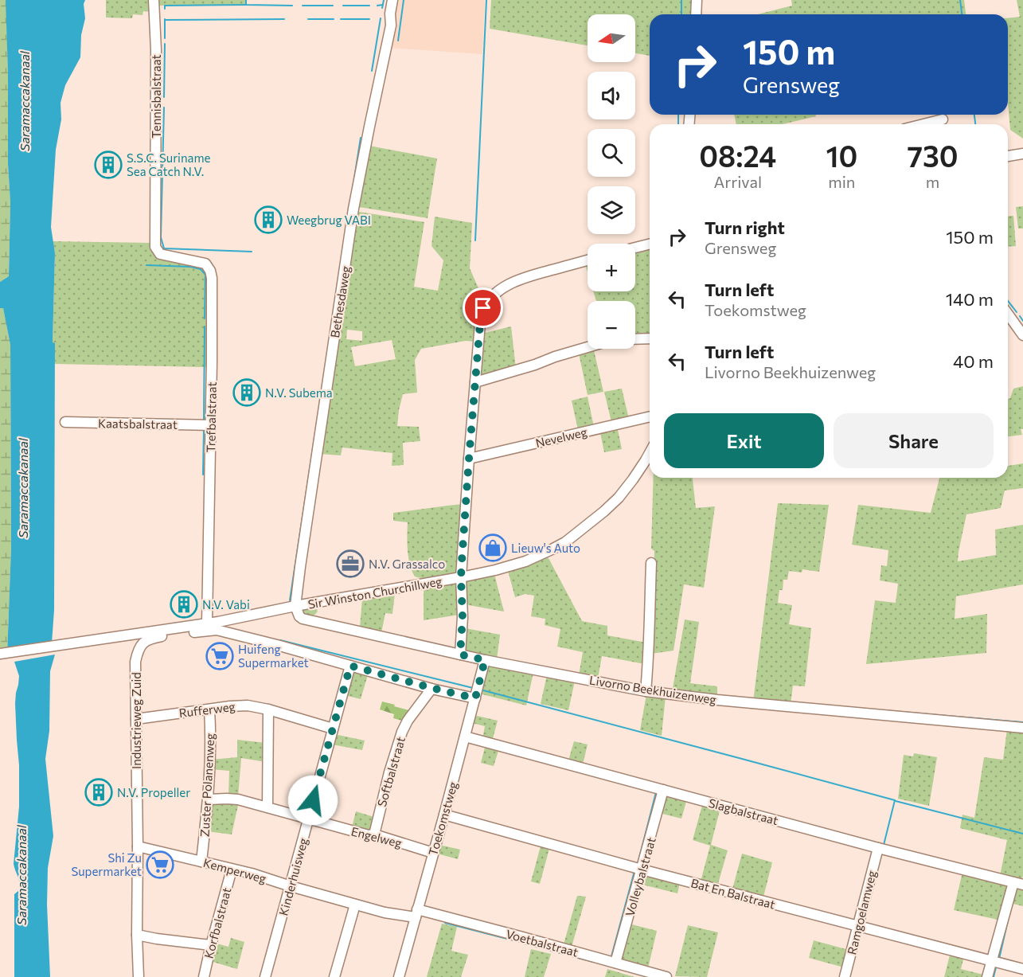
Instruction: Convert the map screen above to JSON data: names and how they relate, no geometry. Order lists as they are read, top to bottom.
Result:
{
  "streets": {
    "street": [
      "Tennisbalstraat",
      "Bethesdaweg",
      "Trefbalstraat",
      "Kaatsbalstraat",
      "Nevelweg",
      "Sir Winston Churchillweg",
      "Livorno Beekhuizenweg",
      "Rufferweg",
      "Industrieweg Zuid",
      "Softbalstraat",
      "Zuster Polanenweg",
      "Slagbalstraat",
      "Toekomstweg",
      "Engelweg",
      "Kemperweg",
      "Kinderhuisweg",
      "Volleybalstraat",
      "Bat En Balstraat",
      "Ramgoelamweg",
      "Korfbalstraat",
      "Voetbalstraat"
    ]
  },
  "crossings": [
    ["Tennisbalstraat", "Trefbalstraat"],
    ["Bethesdaweg", "Sir Winston Churchillweg"],
    ["Bethesdaweg", "Livorno Beekhuizenweg"],
    ["Trefbalstraat", "Kaatsbalstraat"],
    ["Trefbalstraat", "Sir Winston Churchillweg"],
    ["Trefbalstraat", "Industrieweg Zuid"],
    ["Sir Winston Churchillweg", "Livorno Beekhuizenweg"],
    ["Sir Winston Churchillweg", "Industrieweg Zuid"],
    ["Livorno Beekhuizenweg", "Toekomstweg"],
    ["Rufferweg", "Industrieweg Zuid"],
    ["Rufferweg", "Zuster Polanenweg"],
    ["Rufferweg", "Kinderhuisweg"],
    ["Industrieweg Zuid", "Kemperweg"],
    ["Softbalstraat", "Engelweg"],
    ["Zuster Polanenweg", "Engelweg"],
    ["Zuster Polanenweg", "Kemperweg"],
    ["Slagbalstraat", "Toekomstweg"],
    ["Slagbalstraat", "Volleybalstraat"],
    ["Slagbalstraat", "Ramgoelamweg"],
    ["Toekomstweg", "Engelweg"],
    ["Toekomstweg", "Kemperweg"],
    ["Toekomstweg", "Bat En Balstraat"],
    ["Toekomstweg", "Voetbalstraat"],
    ["Engelweg", "Kinderhuisweg"],
    ["Kemperweg", "Kinderhuisweg"],
    ["Kemperweg", "Korfbalstraat"],
    ["Kemperweg", "Voetbalstraat"],
    ["Volleybalstraat", "Bat En Balstraat"],
    ["Volleybalstraat", "Voetbalstraat"],
    ["Bat En Balstraat", "Ramgoelamweg"]
  ],
  "water": ["Saramaccakanaal"],
  "places": {
    "building": [
      "S.S.C. Suriname Sea Catch N.V.",
      "Weegbrug VABI",
      "N.V. Subema",
      "N.V. Vabi",
      "N.V. Propeller"
    ],
    "shop": ["Lieuw's Auto"],
    "office": ["N.V. Grassalco"],
    "supermarket": ["Huifeng Supermarket", "Shi Zu Supermarket"]
  },
  "north": "left",
  "page": {
    "map_buttons": ["+", "−"],
    "turn": ["150 m", "Grensweg"],
    "eta": [
      "08:24",
      "Arrival",
      "10",
      "min",
      "730",
      "m"
    ],
    "list": [
      {
        "name": "Turn right",
        "note": "Grensweg",
        "value": "150 m"
      },
      {
        "name": "Turn left",
        "note": "Toekomstweg",
        "value": "140 m"
      },
      {
        "name": "Turn left",
        "note": "Livorno Beekhuizenweg",
        "value": "40 m"
      }
    ],
    "buttons": ["Exit", "Share"]
  }
}
